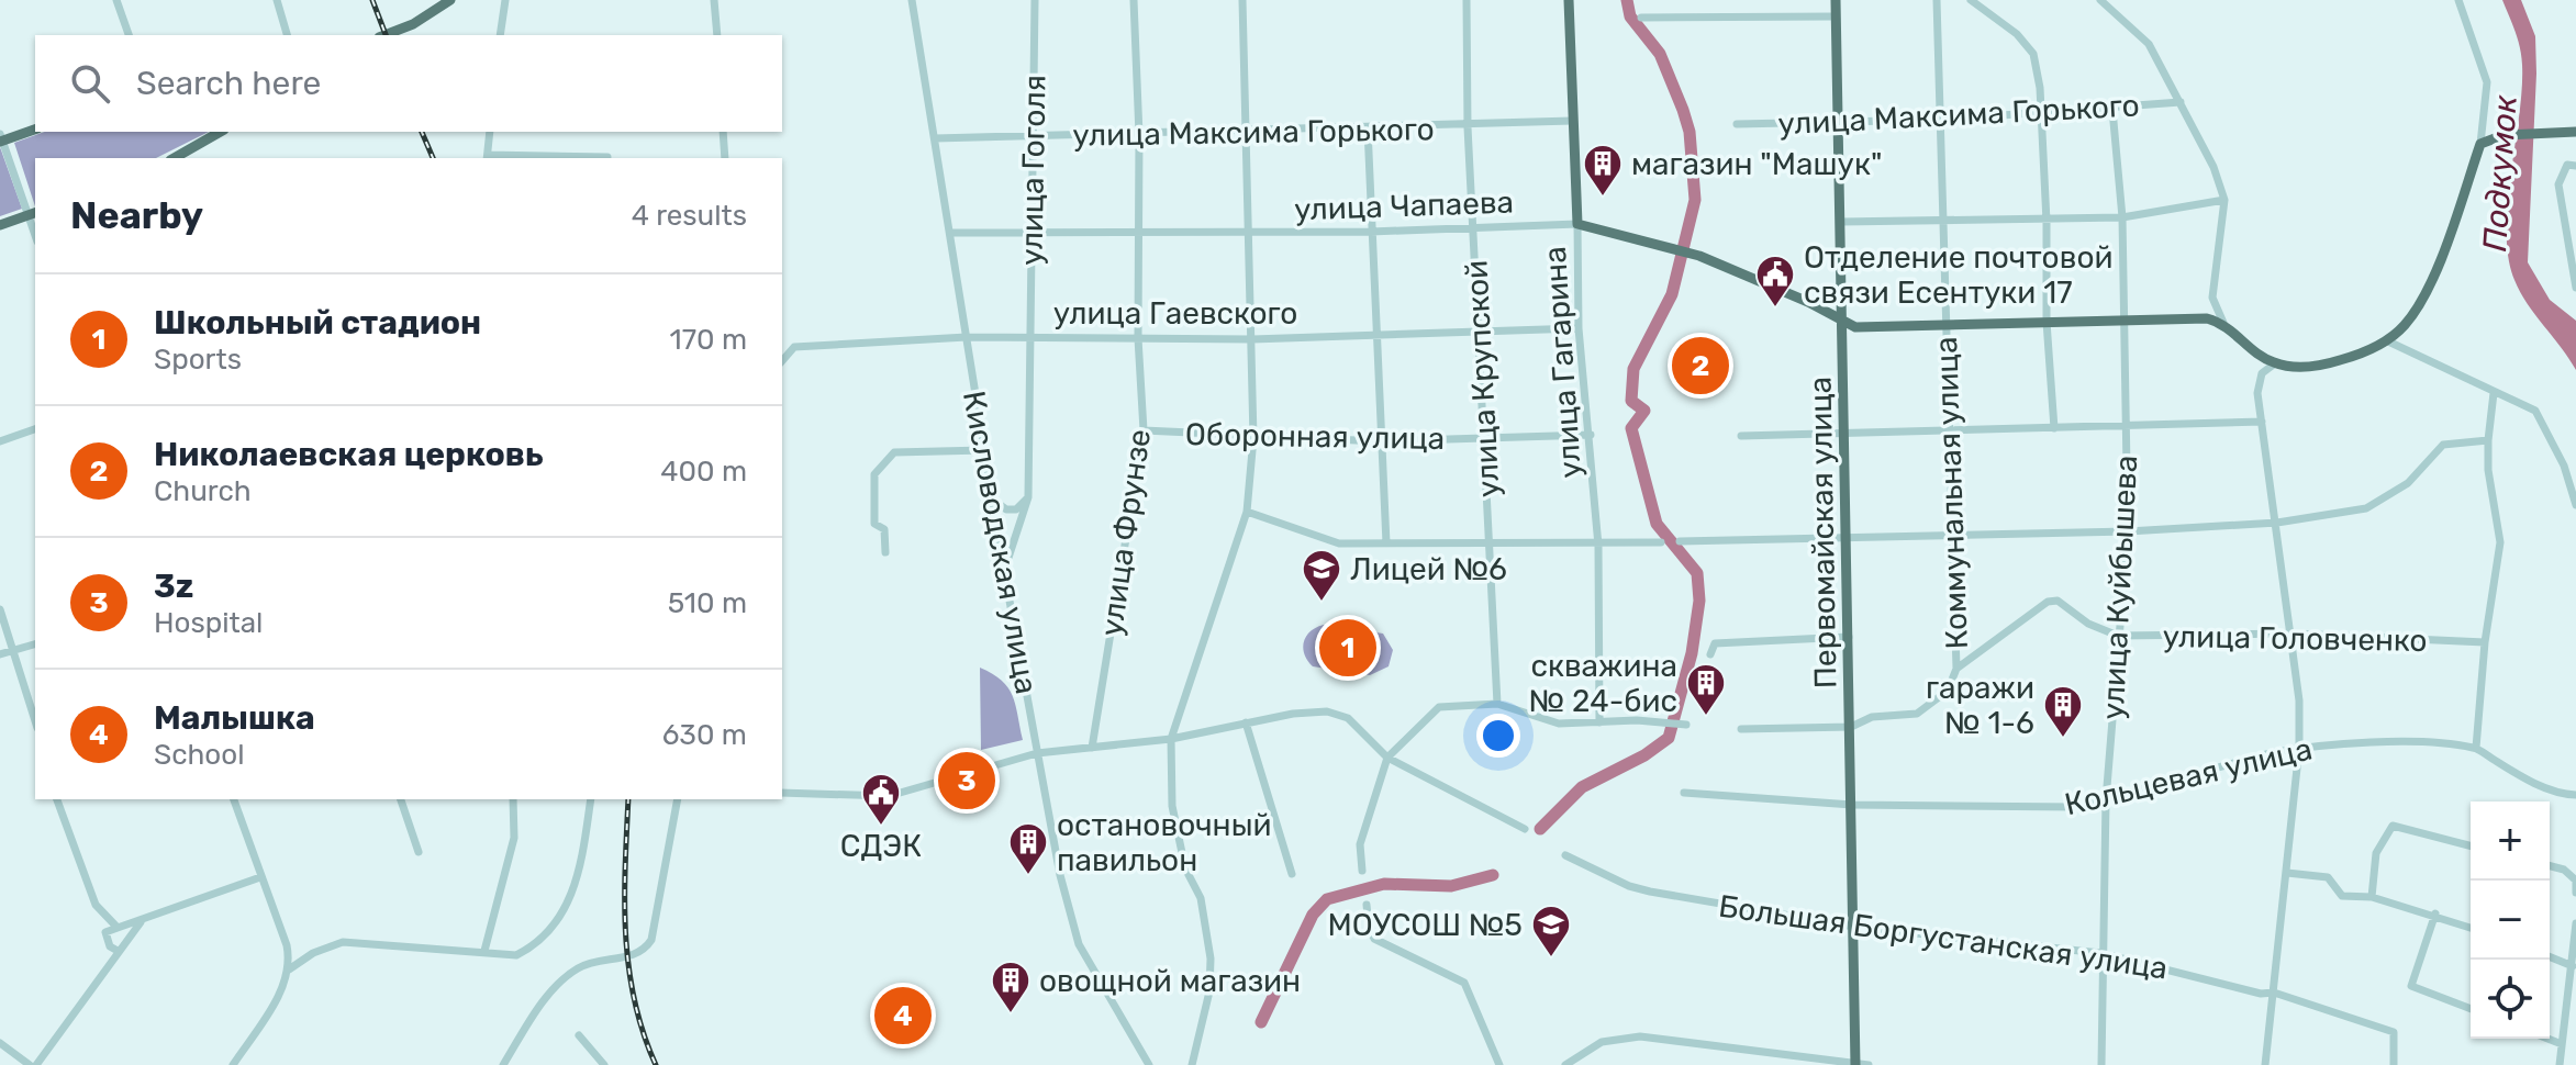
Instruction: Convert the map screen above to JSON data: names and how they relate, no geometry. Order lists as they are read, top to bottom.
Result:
{
  "streets": {
    "main road": ["улица Чапаева", "улица Гагарина", "Первомайская улица"],
    "street": [
      "улица Максима Горького",
      "улица Гоголя",
      "улица Гаевского",
      "улица Крупской",
      "Оборонная улица",
      "Коммунальная улица",
      "улица Фрунзе",
      "Кисловодская улица",
      "улица Куйбышева",
      "улица Головченко",
      "Кольцевая улица",
      "Большая Боргустанская улица"
    ]
  },
  "crossings": [
    ["улица Максима Горького", "улица Гоголя"],
    ["улица Максима Горького", "улица Гагарина"],
    ["улица Максима Горького", "улица Крупской"],
    ["улица Максима Горького", "Коммунальная улица"],
    ["улица Максима Горького", "улица Фрунзе"],
    ["улица Максима Горького", "Первомайская улица"],
    ["улица Максима Горького", "Кисловодская улица"],
    ["улица Максима Горького", "улица Куйбышева"],
    ["улица Гоголя", "улица Чапаева"],
    ["улица Гоголя", "улица Гаевского"],
    ["улица Гоголя", "Кисловодская улица"],
    ["улица Чапаева", "улица Гагарина"],
    ["улица Чапаева", "улица Крупской"],
    ["улица Чапаева", "улица Фрунзе"],
    ["улица Чапаева", "Первомайская улица"],
    ["улица Чапаева", "Кисловодская улица"],
    ["улица Гаевского", "улица Гагарина"],
    ["улица Гаевского", "улица Крупской"],
    ["улица Гаевского", "улица Фрунзе"],
    ["улица Гаевского", "Кисловодская улица"],
    ["улица Гагарина", "Оборонная улица"],
    ["улица Крупской", "Оборонная улица"],
    ["Оборонная улица", "улица Фрунзе"],
    ["Коммунальная улица", "улица Головченко"],
    ["Первомайская улица", "улица Головченко"],
    ["Первомайская улица", "Кольцевая улица"],
    ["Первомайская улица", "Большая Боргустанская улица"],
    ["улица Куйбышева", "улица Головченко"],
    ["улица Куйбышева", "Кольцевая улица"],
    ["улица Куйбышева", "Большая Боргустанская улица"]
  ],
  "water": ["Подкумок"],
  "places": {
    "building": [
      "магазин \"Машук\"",
      "скважина № 24-бис",
      "гаражи № 1-6",
      "остановочный павильон",
      "овощной магазин"
    ],
    "public building": ["Отделение почтовой связи Есентуки 17", "СДЭК"],
    "school or university": ["Лицей №6", "МОУСОШ №5"]
  },
  "page": {
    "search": "Search here",
    "heading": ["Nearby", "4 results"],
    "list": [
      {
        "mark": "1",
        "name": "Школьный стадион",
        "note": "Sports",
        "value": "170 m"
      },
      {
        "mark": "2",
        "name": "Николаевская церковь",
        "note": "Church",
        "value": "400 m"
      },
      {
        "mark": "3",
        "name": "3z",
        "note": "Hospital",
        "value": "510 m"
      },
      {
        "mark": "4",
        "name": "Малышка",
        "note": "School",
        "value": "630 m"
      }
    ],
    "pins": [
      "2",
      "1",
      "3",
      "4"
    ],
    "map_buttons": ["+", "−"]
  }
}
